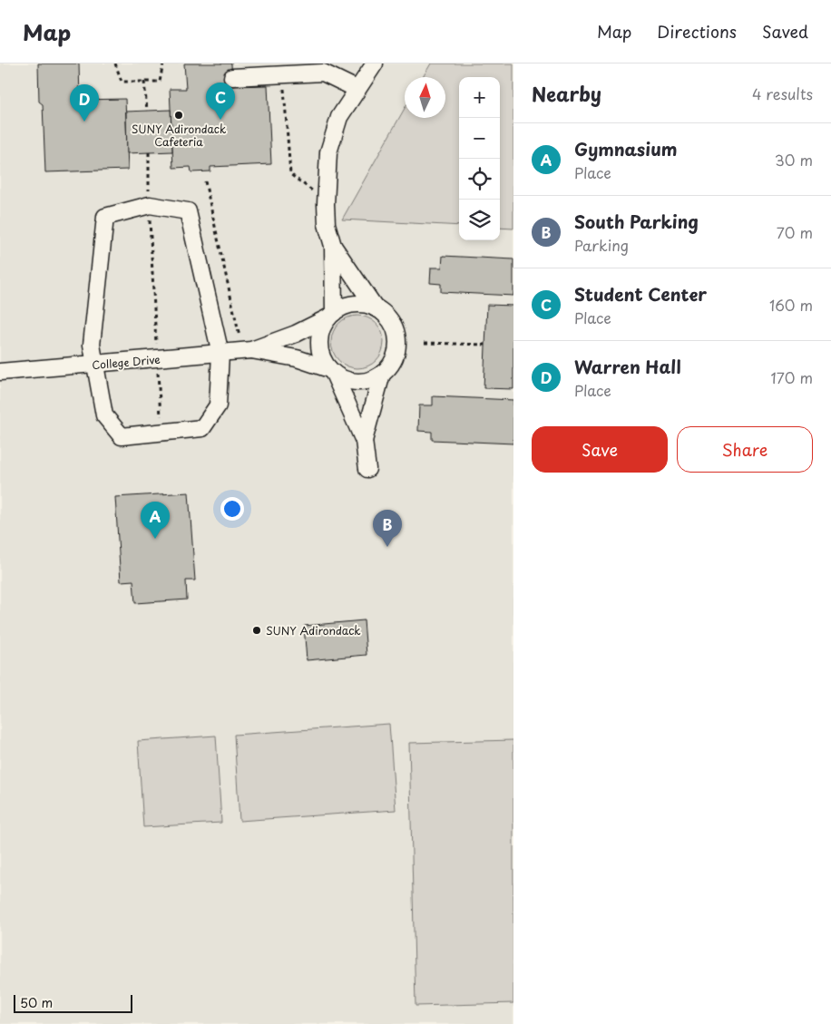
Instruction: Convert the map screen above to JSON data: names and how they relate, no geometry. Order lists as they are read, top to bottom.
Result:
{
  "streets": {
    "lane": ["College Drive"]
  },
  "places": ["SUNY Adirondack Cafeteria", "SUNY Adirondack"],
  "scale_bar": "50 m",
  "north": "top",
  "page": {
    "header": "Map",
    "nav": ["Map", "Directions", "Saved"],
    "heading": ["Nearby", "4 results"],
    "map_buttons": ["+", "−"],
    "pins": [
      "C",
      "D",
      "A",
      "B"
    ],
    "list": [
      {
        "mark": "A",
        "name": "Gymnasium",
        "note": "Place",
        "value": "30 m"
      },
      {
        "mark": "B",
        "name": "South Parking",
        "note": "Parking",
        "value": "70 m"
      },
      {
        "mark": "C",
        "name": "Student Center",
        "note": "Place",
        "value": "160 m"
      },
      {
        "mark": "D",
        "name": "Warren Hall",
        "note": "Place",
        "value": "170 m"
      }
    ],
    "buttons": ["Save", "Share"],
    "scale": "50 m"
  }
}
